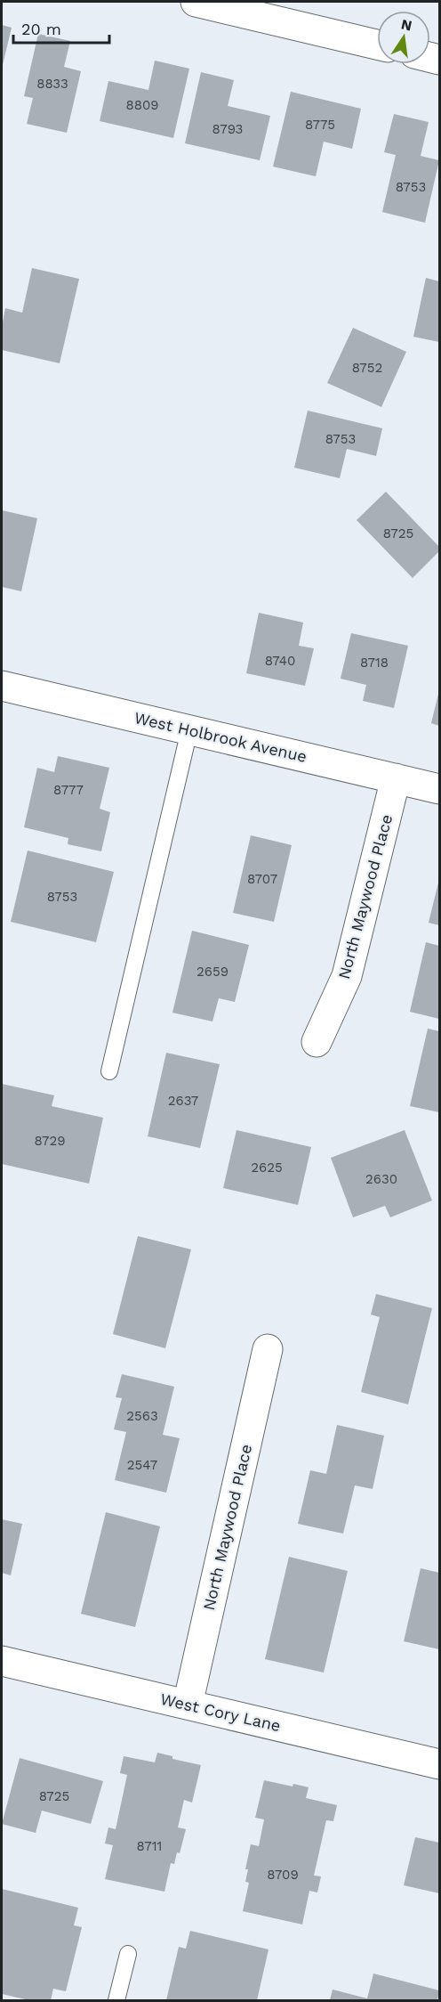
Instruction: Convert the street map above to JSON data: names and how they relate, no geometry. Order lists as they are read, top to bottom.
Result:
{
  "streets": {
    "street": ["West Holbrook Avenue", "North Maywood Place", "West Cory Lane"]
  },
  "crossings": [
    ["West Holbrook Avenue", "North Maywood Place"],
    ["North Maywood Place", "West Cory Lane"]
  ],
  "house_numbers": [
    "8833",
    "8809",
    "8775",
    "8793",
    "8753",
    "8752",
    "8753",
    "8725",
    "8740",
    "8718",
    "8777",
    "8707",
    "8753",
    "2659",
    "2637",
    "8729",
    "2625",
    "2630",
    "2563",
    "2547",
    "8725",
    "8711",
    "8709"
  ],
  "scale_bar": "20 m",
  "north": "top"
}
